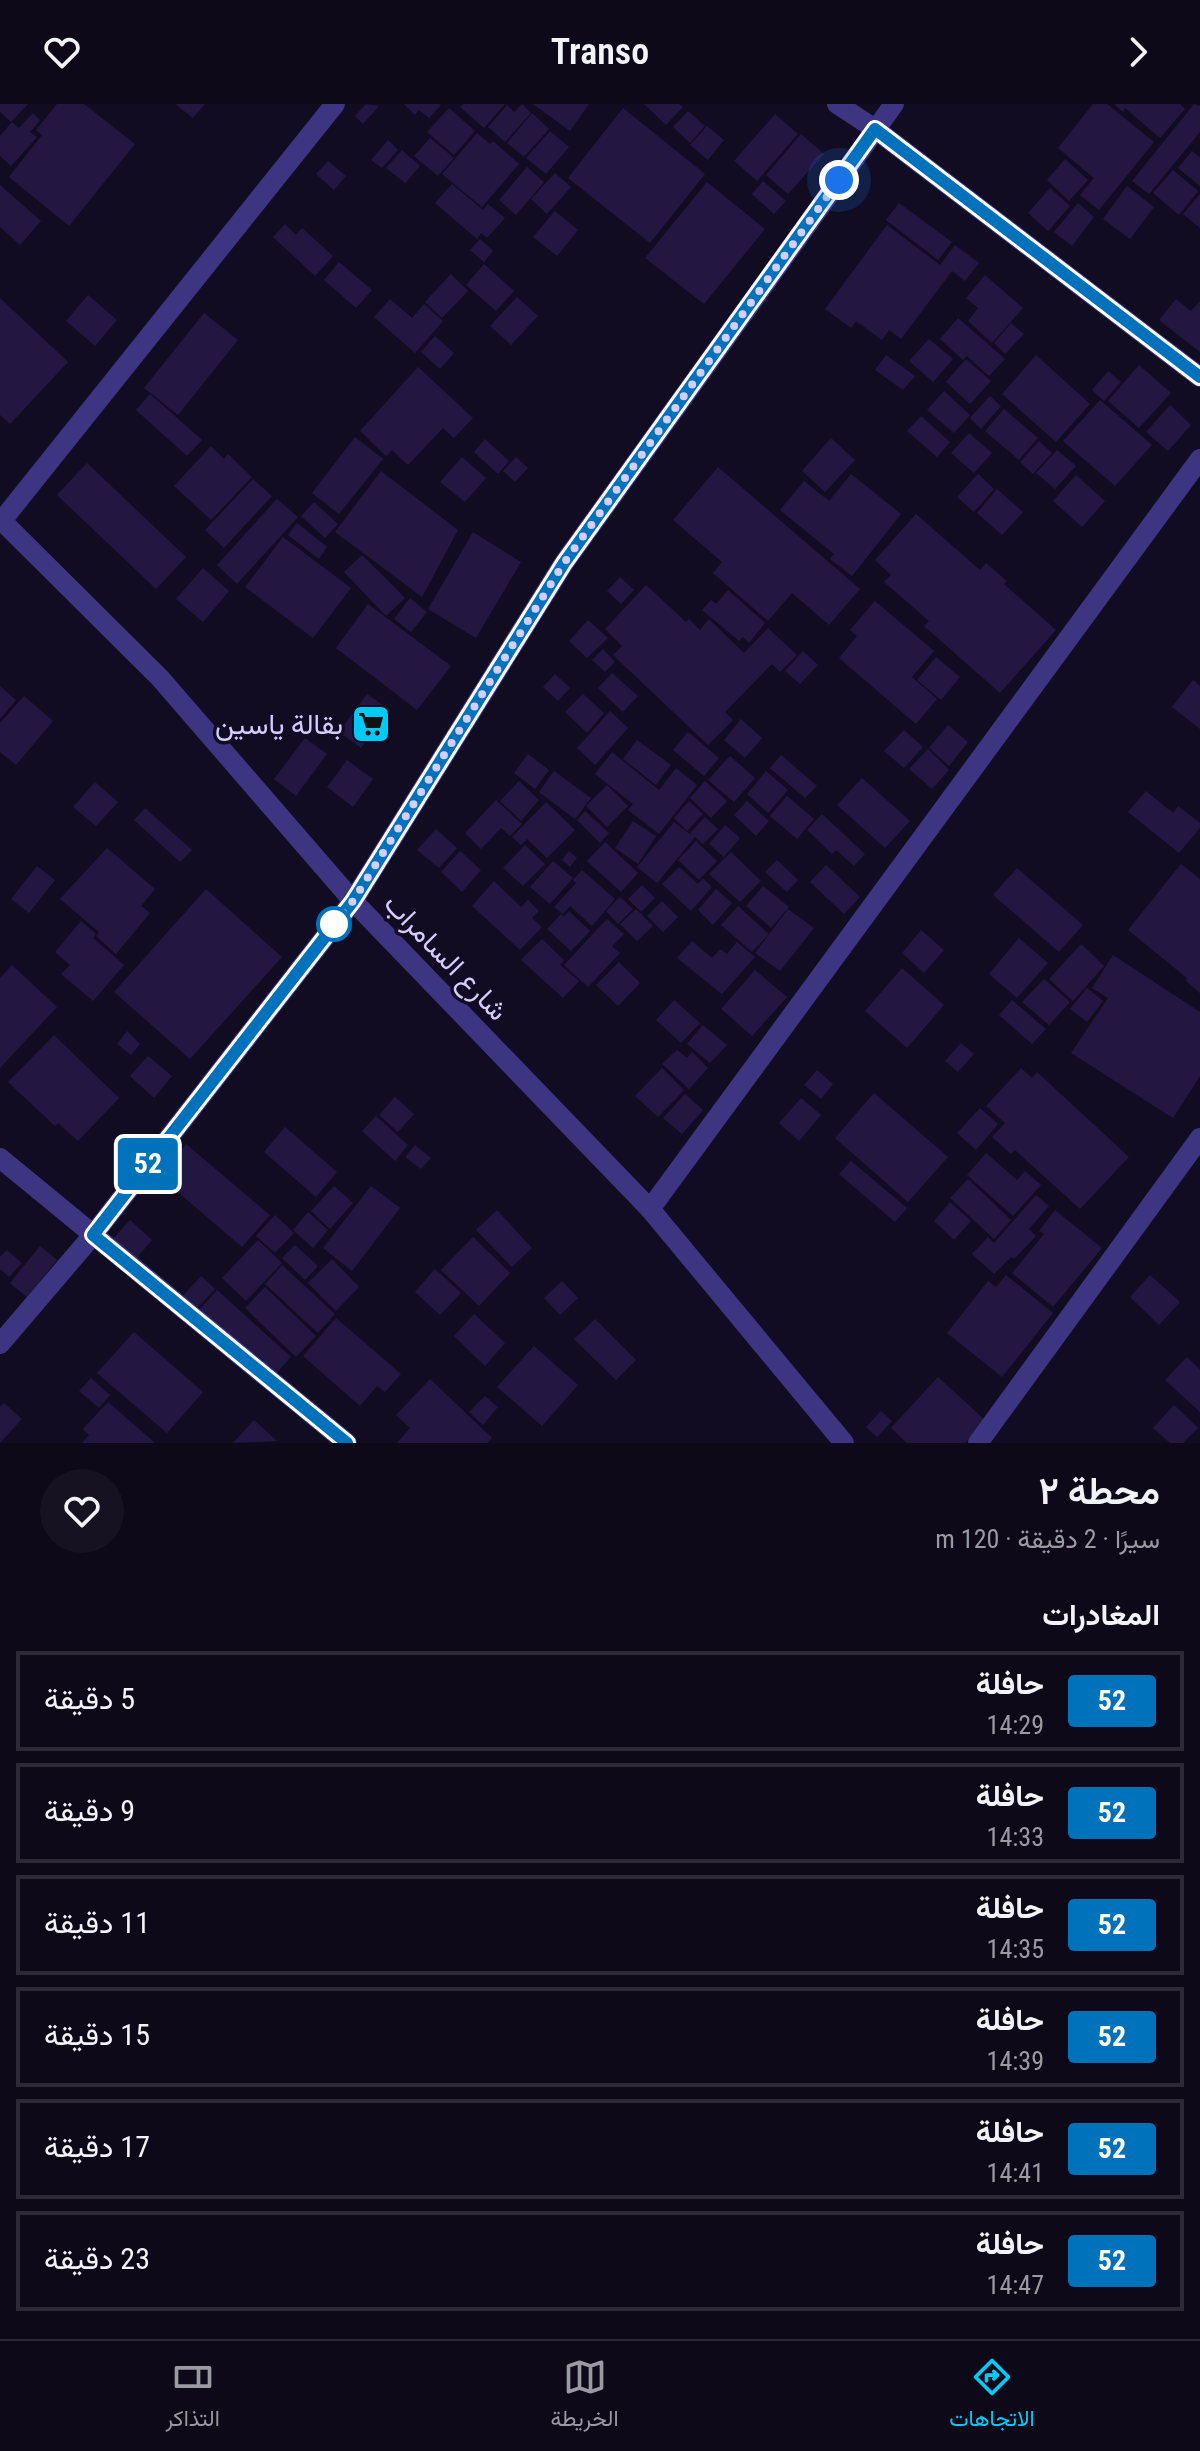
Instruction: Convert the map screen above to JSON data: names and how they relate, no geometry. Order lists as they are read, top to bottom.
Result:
{
  "streets": {
    "street": ["شارع السامراب"]
  },
  "places": {
    "supermarket": ["بقالة ياسين"]
  },
  "lines": ["bus line 52"],
  "page": {
    "header": "Transo",
    "on_map": "52",
    "heading": [
      ["محطة ٢", "سيرًا · 2 دقيقة · 120 m"],
      "المغادرات"
    ],
    "list": [
      {
        "mark": "52",
        "name": "حافلة",
        "note": "14:29",
        "value": "5 دقيقة"
      },
      {
        "mark": "52",
        "name": "حافلة",
        "note": "14:33",
        "value": "9 دقيقة"
      },
      {
        "mark": "52",
        "name": "حافلة",
        "note": "14:35",
        "value": "11 دقيقة"
      },
      {
        "mark": "52",
        "name": "حافلة",
        "note": "14:39",
        "value": "15 دقيقة"
      },
      {
        "mark": "52",
        "name": "حافلة",
        "note": "14:41",
        "value": "17 دقيقة"
      },
      {
        "mark": "52",
        "name": "حافلة",
        "note": "14:47",
        "value": "23 دقيقة"
      }
    ],
    "tabs": ["الاتجاهات", "الخريطة", "التذاكر"]
  }
}
